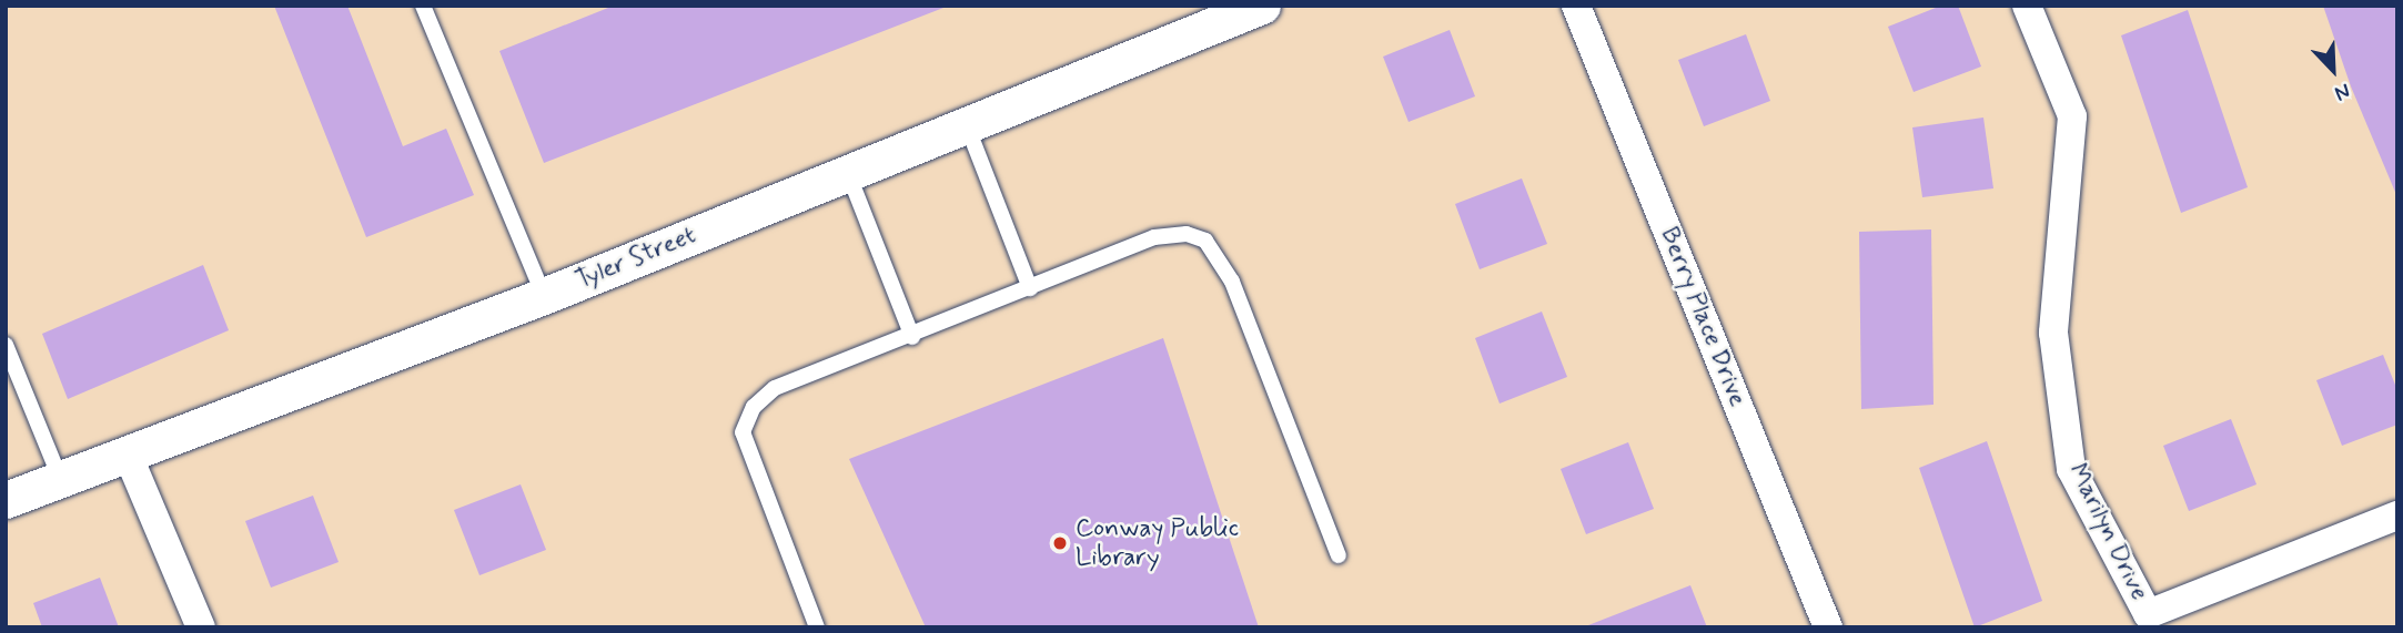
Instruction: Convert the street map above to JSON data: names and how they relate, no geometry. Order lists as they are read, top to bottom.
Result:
{
  "streets": {
    "street": ["Tyler Street", "Berry Place Drive", "Marilyn Drive"]
  },
  "places": ["Conway Public Library"],
  "north": "bottom right"
}
